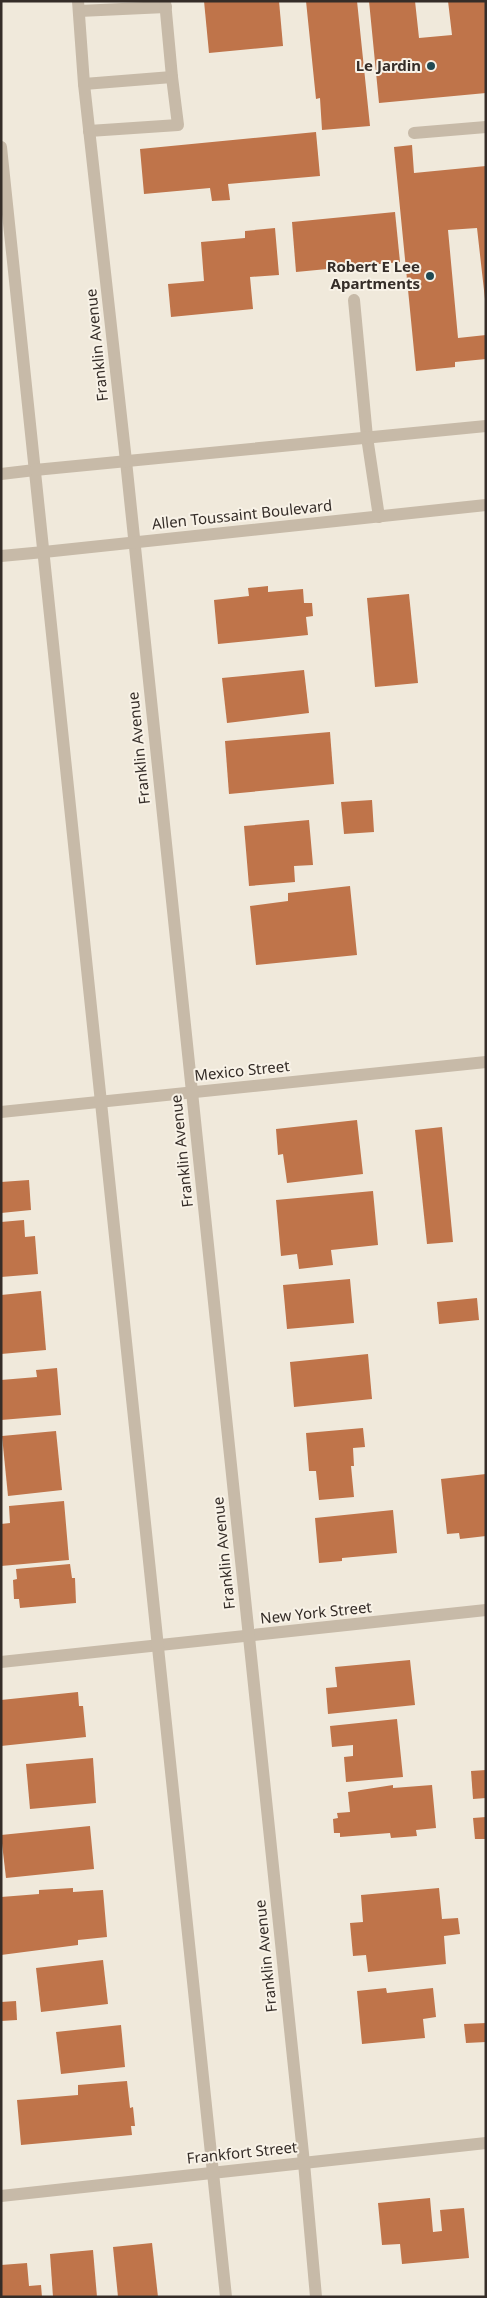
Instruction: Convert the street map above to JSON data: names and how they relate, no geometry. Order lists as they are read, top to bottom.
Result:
{
  "streets": {
    "street": [
      "Franklin Avenue",
      "Allen Toussaint Boulevard",
      "Mexico Street",
      "New York Street",
      "Frankfort Street"
    ]
  },
  "crossings": [
    ["Franklin Avenue", "Allen Toussaint Boulevard"],
    ["Franklin Avenue", "Mexico Street"],
    ["Franklin Avenue", "New York Street"],
    ["Franklin Avenue", "Frankfort Street"]
  ],
  "places": ["Le Jardin", "Robert E Lee Apartments"]
}
